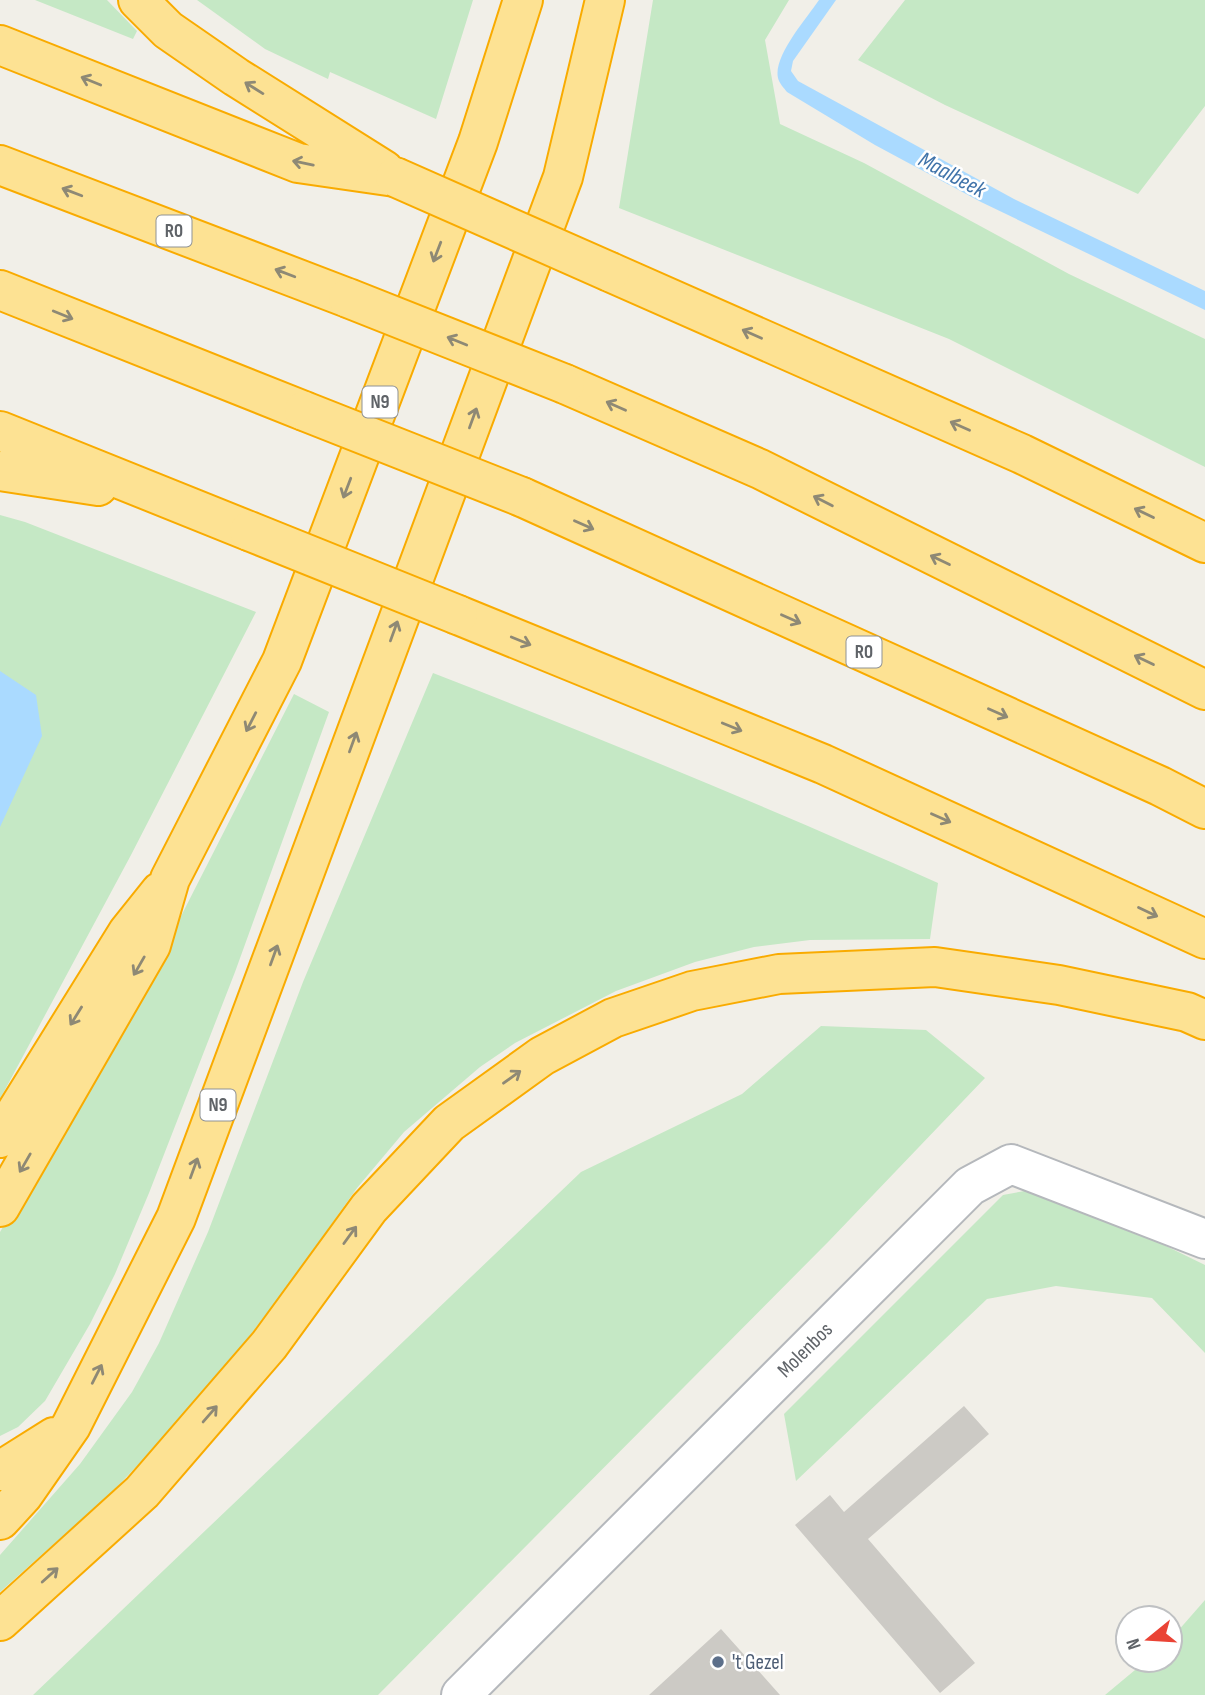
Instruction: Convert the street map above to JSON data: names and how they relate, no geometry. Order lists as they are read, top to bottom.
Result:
{
  "streets": {
    "highway": ["R0", "N9"],
    "street": ["Molenbos"]
  },
  "water": ["Maalbeek"],
  "places": ["'t Gezel"],
  "north": "left"
}
